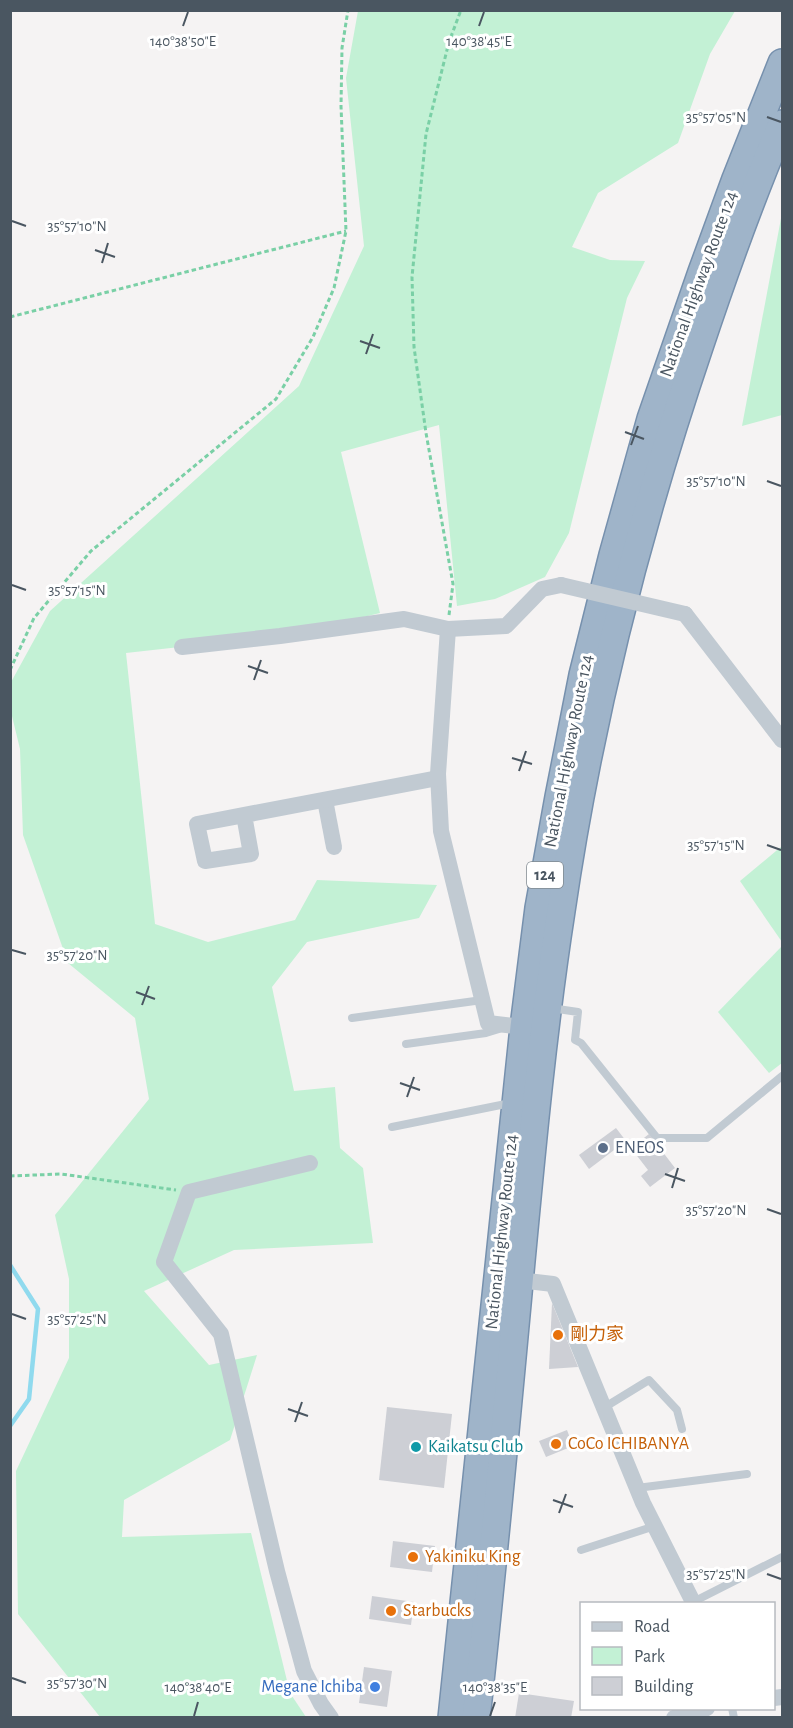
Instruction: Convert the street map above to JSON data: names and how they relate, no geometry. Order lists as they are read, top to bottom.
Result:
{
  "streets": {
    "highway": ["National Highway Route 124", "124"]
  },
  "places": [
    "ENEOS",
    "剛力家",
    "CoCo ICHIBANYA",
    "Kaikatsu Club",
    "Yakiniku King",
    "Starbucks",
    "Megane Ichiba"
  ],
  "legend": ["Road", "Park", "Building"],
  "coordinates": [
    "140°38'50\"E",
    "140°38'45\"E",
    "35°57'05\"N",
    "35°57'10\"N",
    "35°57'15\"N",
    "35°57'20\"N",
    "35°57'25\"N",
    "35°57'30\"N",
    "140°38'40\"E",
    "140°38'35\"E"
  ]
}
